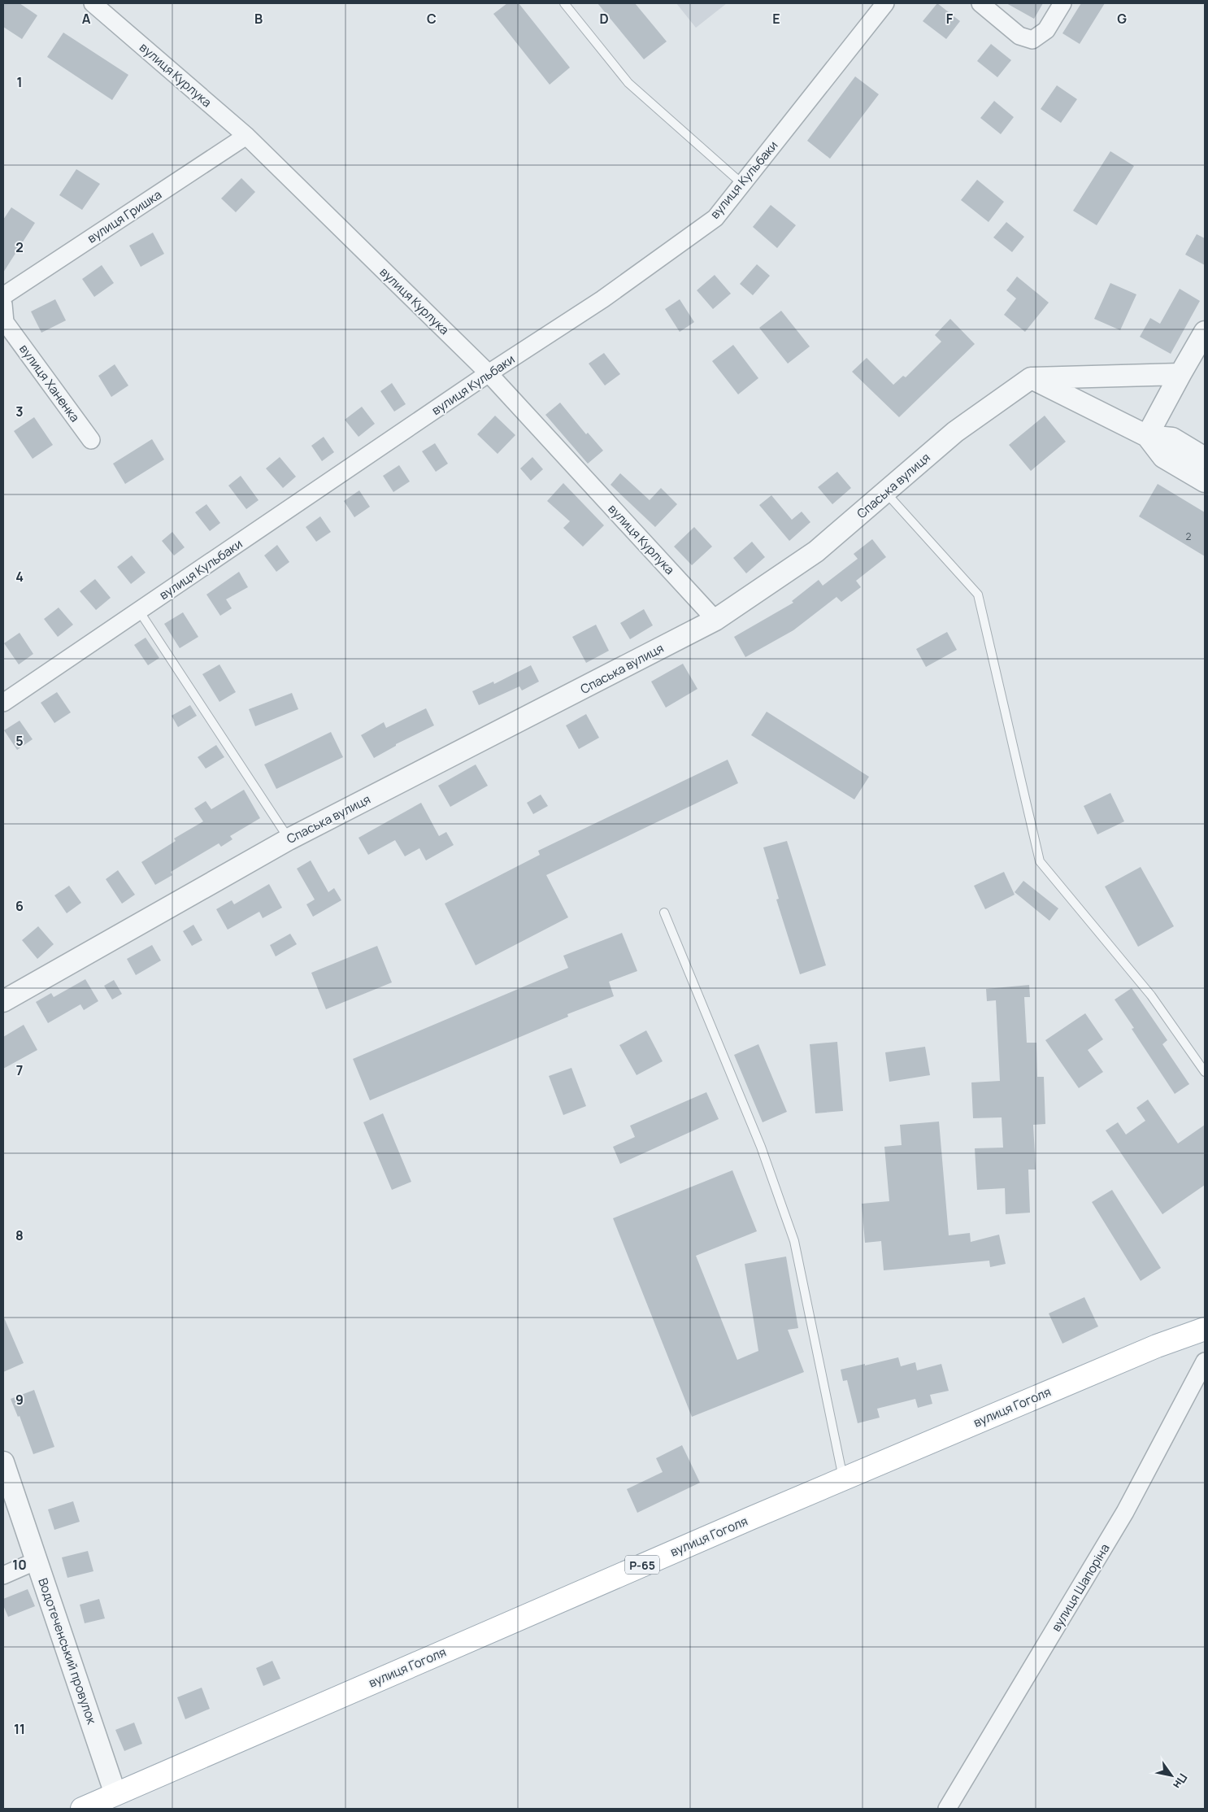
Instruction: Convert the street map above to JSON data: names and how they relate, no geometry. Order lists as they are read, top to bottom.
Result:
{
  "streets": {
    "main road": ["вулиця Гоголя", "Р-65"],
    "street": [
      "вулиця Курлука",
      "вулиця Кульбаки",
      "вулиця Гришка",
      "вулиця Ханенка",
      "Спаська вулиця",
      "вулиця Шапоріна",
      "Водотеченський провулок"
    ]
  },
  "crossings": [
    ["вулиця Курлука", "вулиця Кульбаки"],
    ["вулиця Курлука", "вулиця Гришка"],
    ["вулиця Курлука", "Спаська вулиця"],
    ["вулиця Гоголя", "Водотеченський провулок"]
  ],
  "house_numbers": ["2"],
  "north": "bottom right",
  "grid": {
    "columns": [
      "A",
      "B",
      "C",
      "D",
      "E",
      "F",
      "G"
    ],
    "rows": [
      "1",
      "2",
      "3",
      "4",
      "5",
      "6",
      "7",
      "8",
      "9",
      "10",
      "11"
    ]
  }
}
